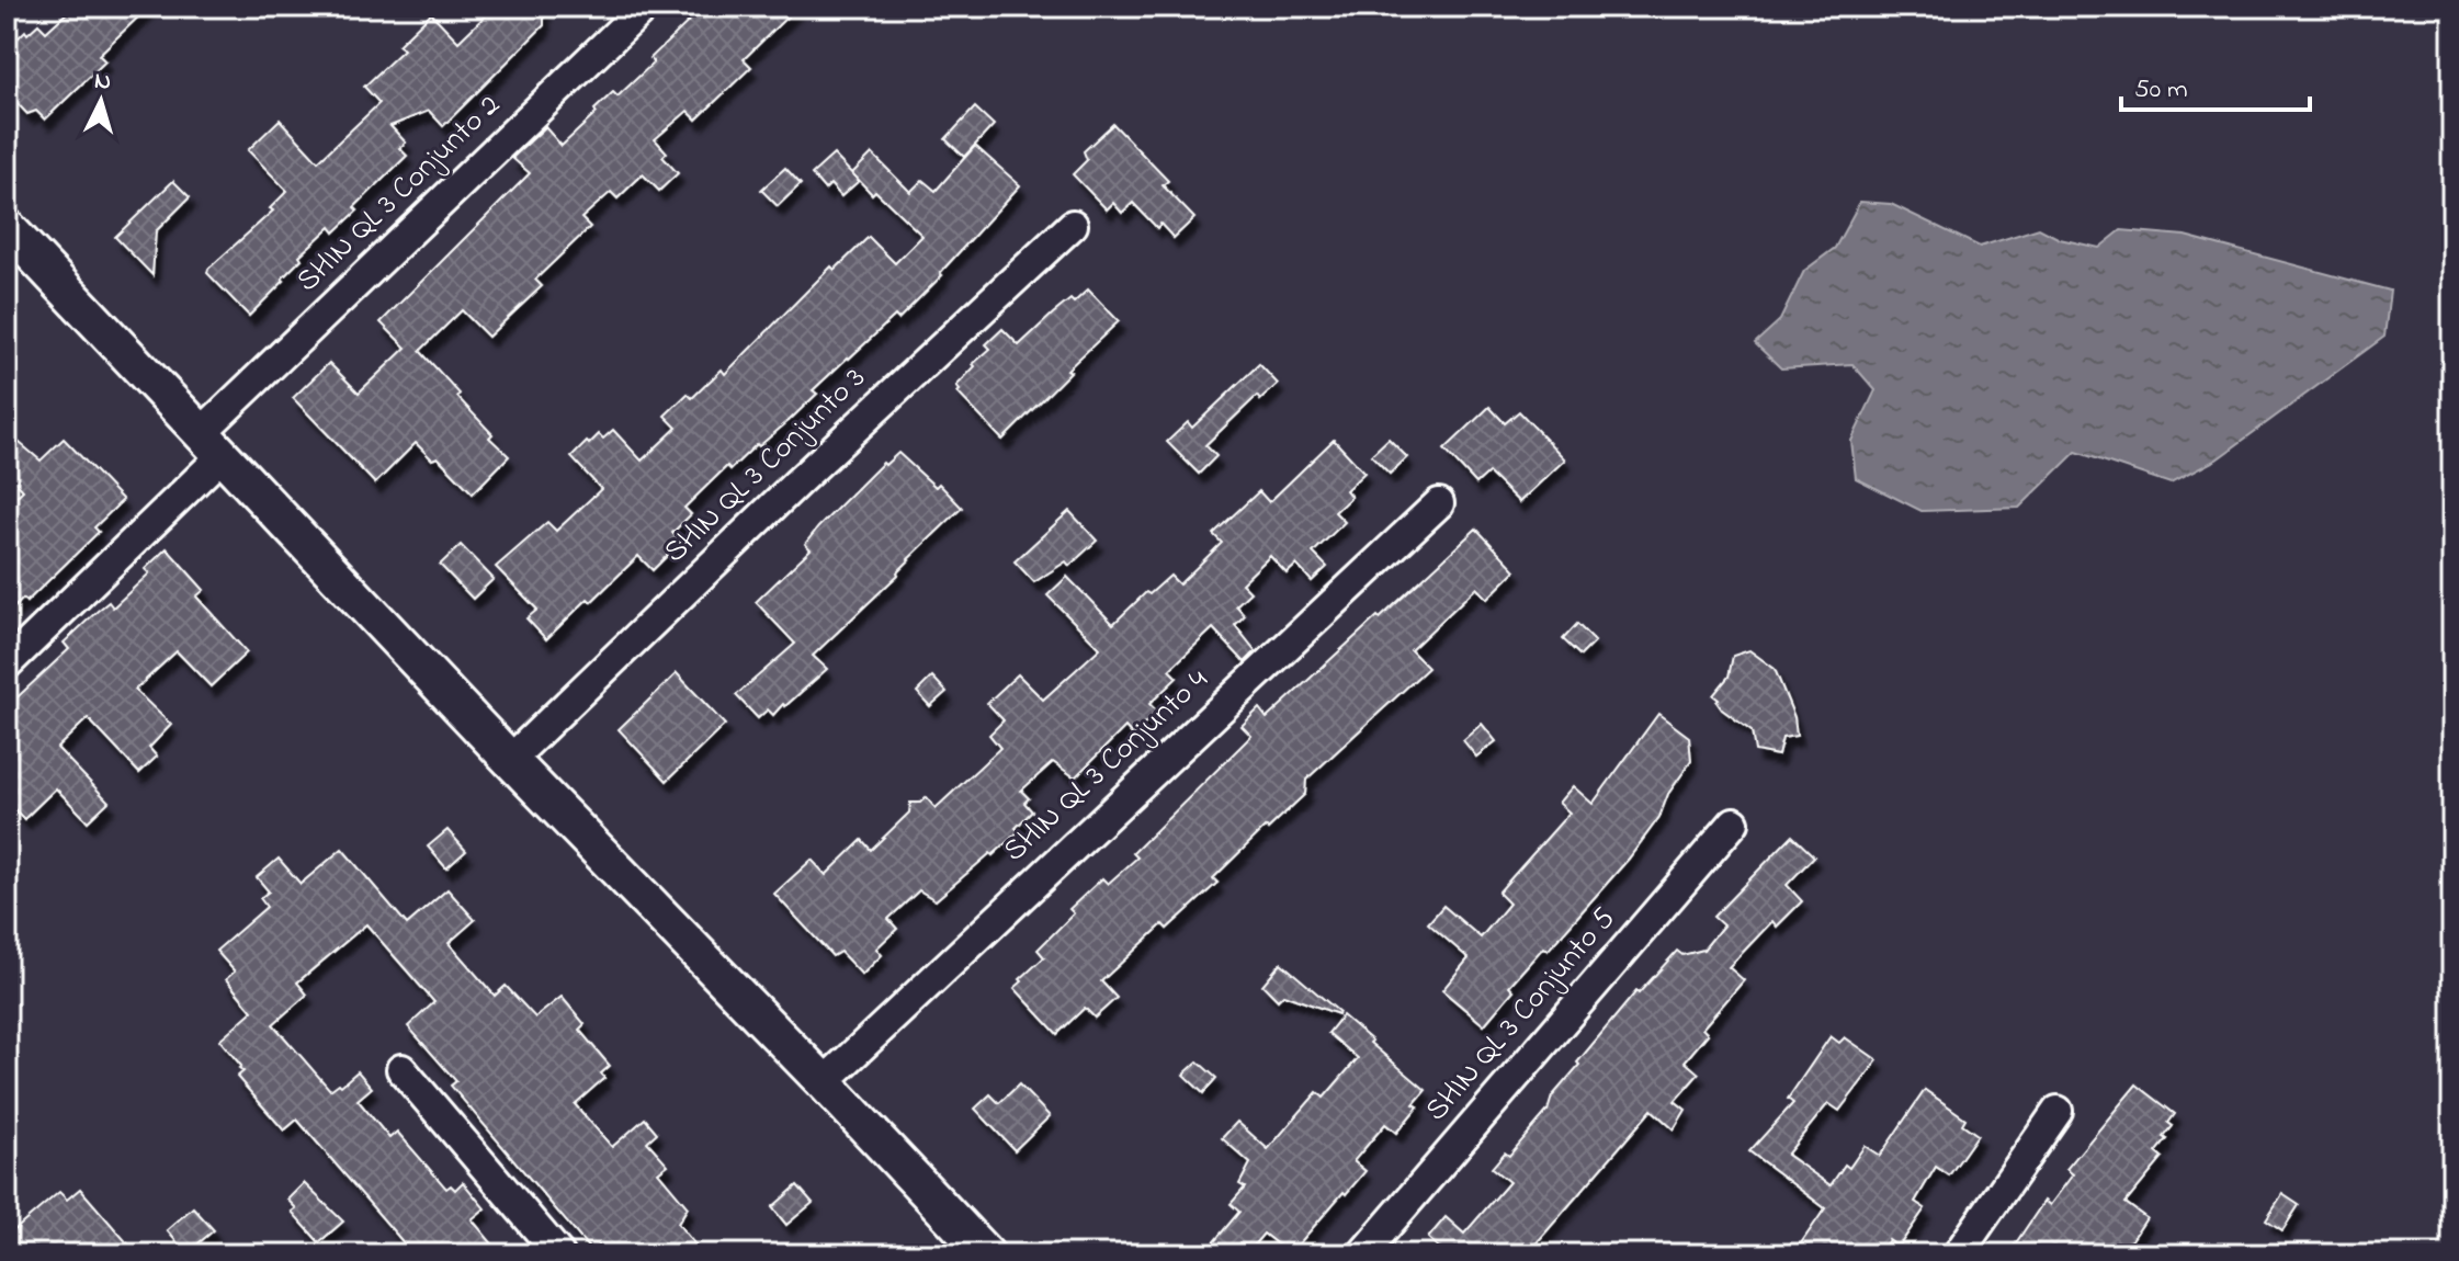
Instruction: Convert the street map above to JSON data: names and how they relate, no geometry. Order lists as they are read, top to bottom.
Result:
{
  "streets": {
    "street": [
      "SHIN QL 3 Conjunto 2",
      "SHIN QL 3 Conjunto 3",
      "SHIN QL 3 Conjunto 4",
      "SHIN QL 3 Conjunto 5"
    ]
  },
  "scale_bar": "50 m",
  "north": "top"
}
